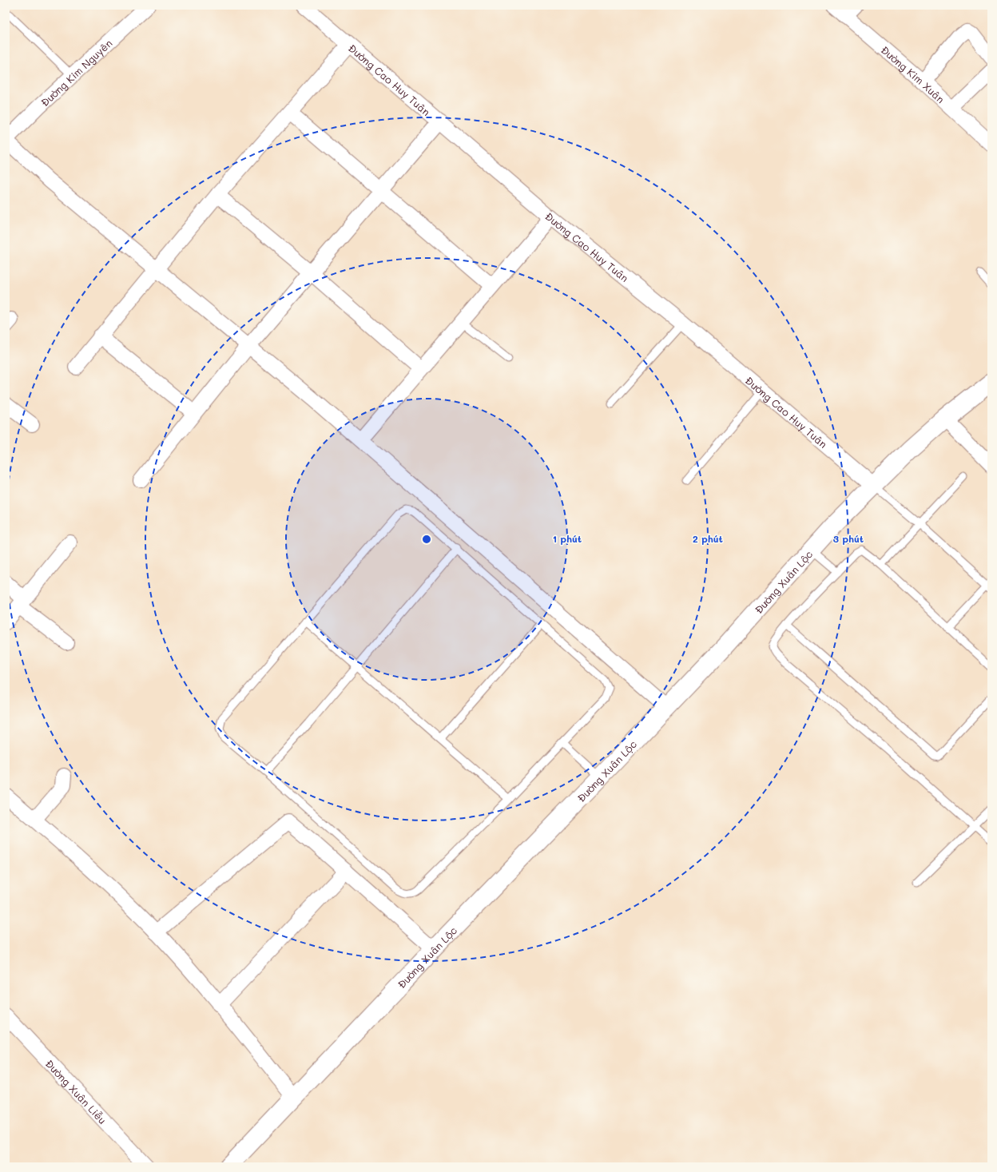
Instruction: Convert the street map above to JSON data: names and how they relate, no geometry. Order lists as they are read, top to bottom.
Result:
{
  "streets": {
    "street": [
      "Đường Kim Nguyên",
      "Đường Kim Xuân",
      "Đường Cao Huy Tuân",
      "Đường Xuân Lộc",
      "Đường Xuân Liễu"
    ]
  },
  "crossings": [
    ["Đường Cao Huy Tuân", "Đường Xuân Lộc"]
  ],
  "rings": ["1 phút", "2 phút", "3 phút"]
}
